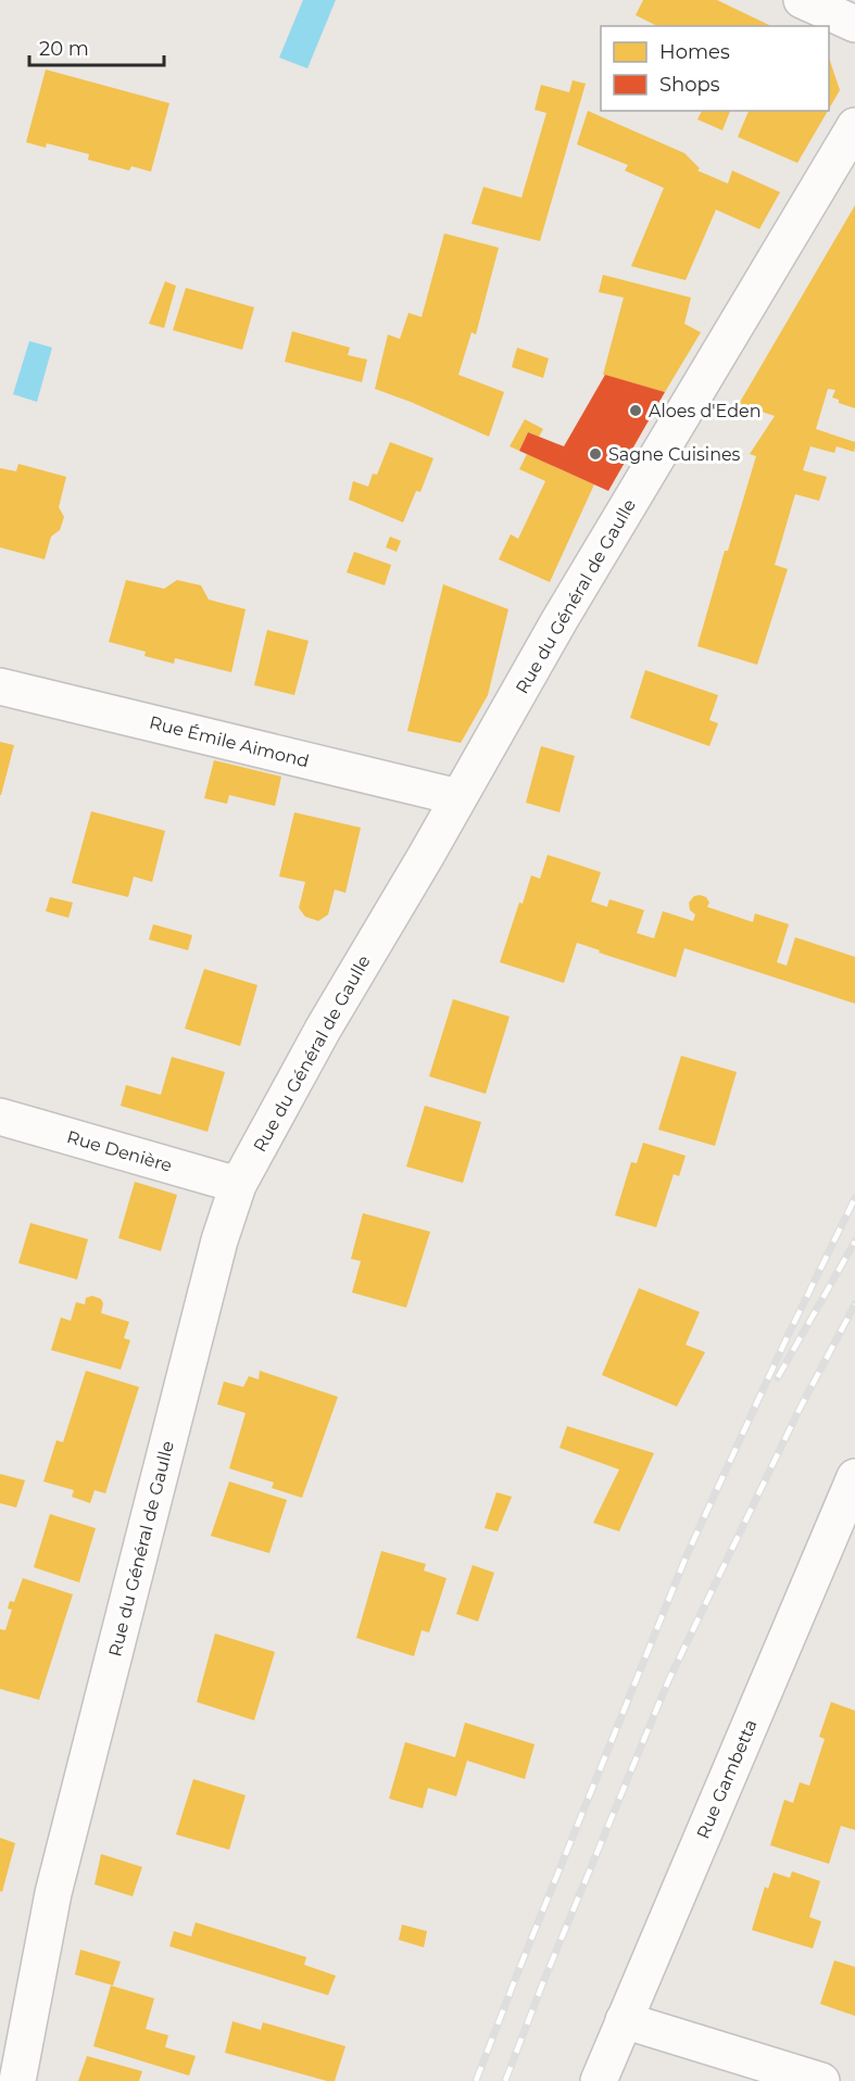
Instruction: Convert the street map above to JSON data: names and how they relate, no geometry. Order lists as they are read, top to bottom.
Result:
{
  "streets": {
    "street": [
      "Rue du Général de Gaulle",
      "Rue Émile Aimond",
      "Rue Denière",
      "Rue Gambetta"
    ]
  },
  "crossings": [
    ["Rue du Général de Gaulle", "Rue Émile Aimond"],
    ["Rue du Général de Gaulle", "Rue Denière"]
  ],
  "places": ["Aloes d'Eden", "Sagne Cuisines"],
  "legend": ["Homes", "Shops"],
  "scale_bar": "20 m"
}
